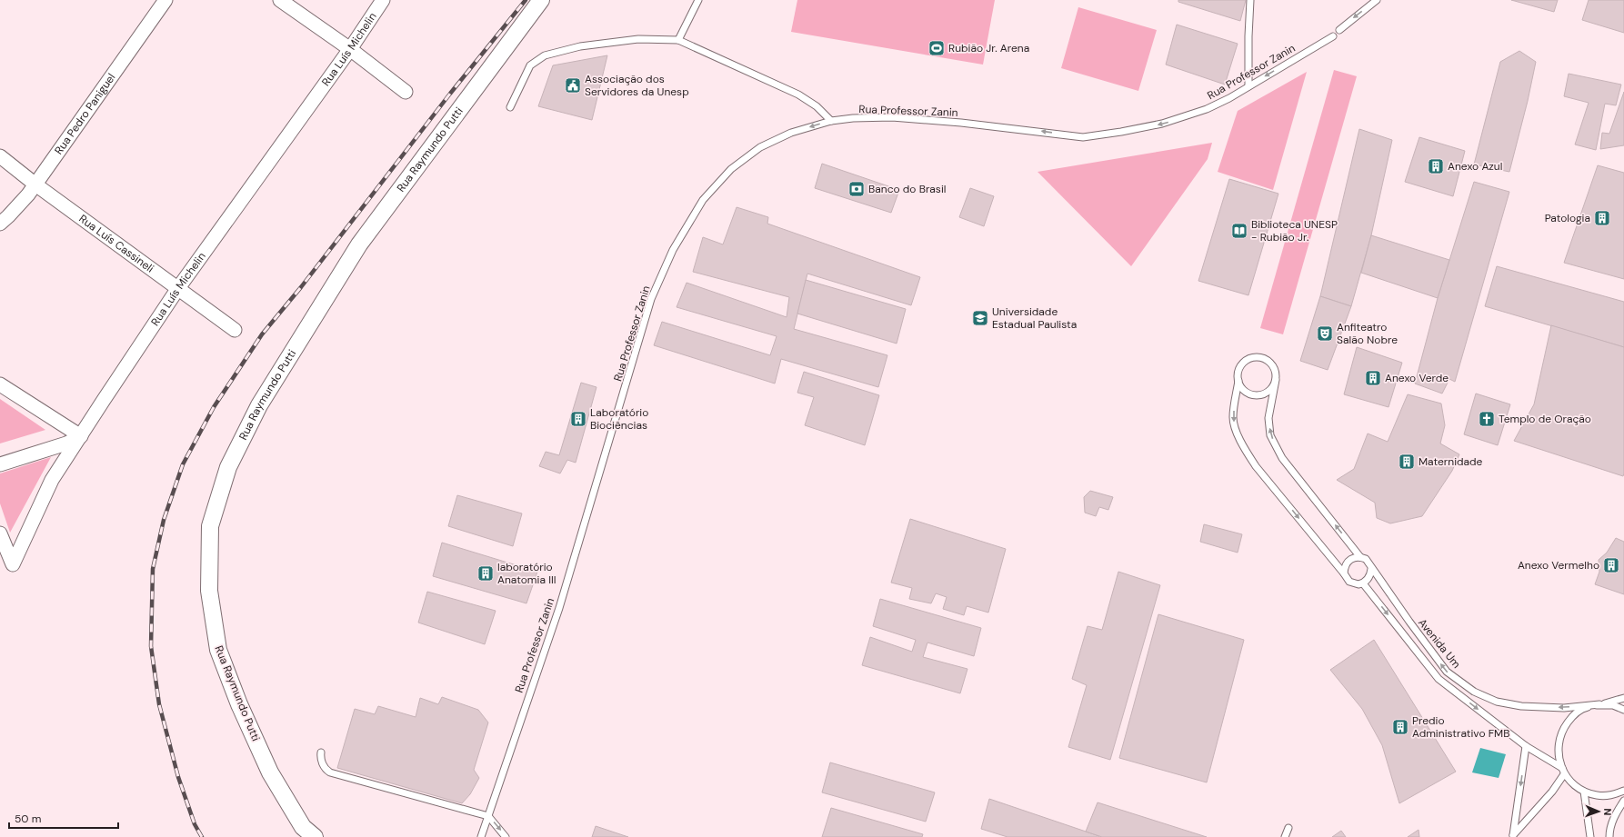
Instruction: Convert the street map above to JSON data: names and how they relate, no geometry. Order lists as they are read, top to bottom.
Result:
{
  "streets": {
    "street": [
      "Rua Luís Michelin",
      "Rua Pedro Paniguel",
      "Rua Raymundo Putti",
      "Rua Luís Cassineli"
    ],
    "lane": ["Rua Professor Zanin", "Avenida Um"]
  },
  "crossings": [
    ["Rua Luís Michelin", "Rua Luís Cassineli"],
    ["Rua Pedro Paniguel", "Rua Luís Cassineli"]
  ],
  "one_way": ["Rua Professor Zanin"],
  "places": {
    "sports": ["Rubião Jr. Arena"],
    "public building": ["Associação dos Servidores da Unesp"],
    "building": [
      "Anexo Azul",
      "Patologia",
      "Anexo Verde",
      "Laboratório Biociências",
      "Maternidade",
      "Anexo Vermelho",
      "laboratório Anatomia III",
      "Predio Administrativo FMB"
    ],
    "bank": ["Banco do Brasil"],
    "library": ["Biblioteca UNESP - Rubião Jr."],
    "school or university": ["Universidade Estadual Paulista"],
    "theatre": ["Anfiteatro Salão Nobre"],
    "church": ["Templo de Oração"]
  },
  "scale_bar": "50 m",
  "north": "right"
}
